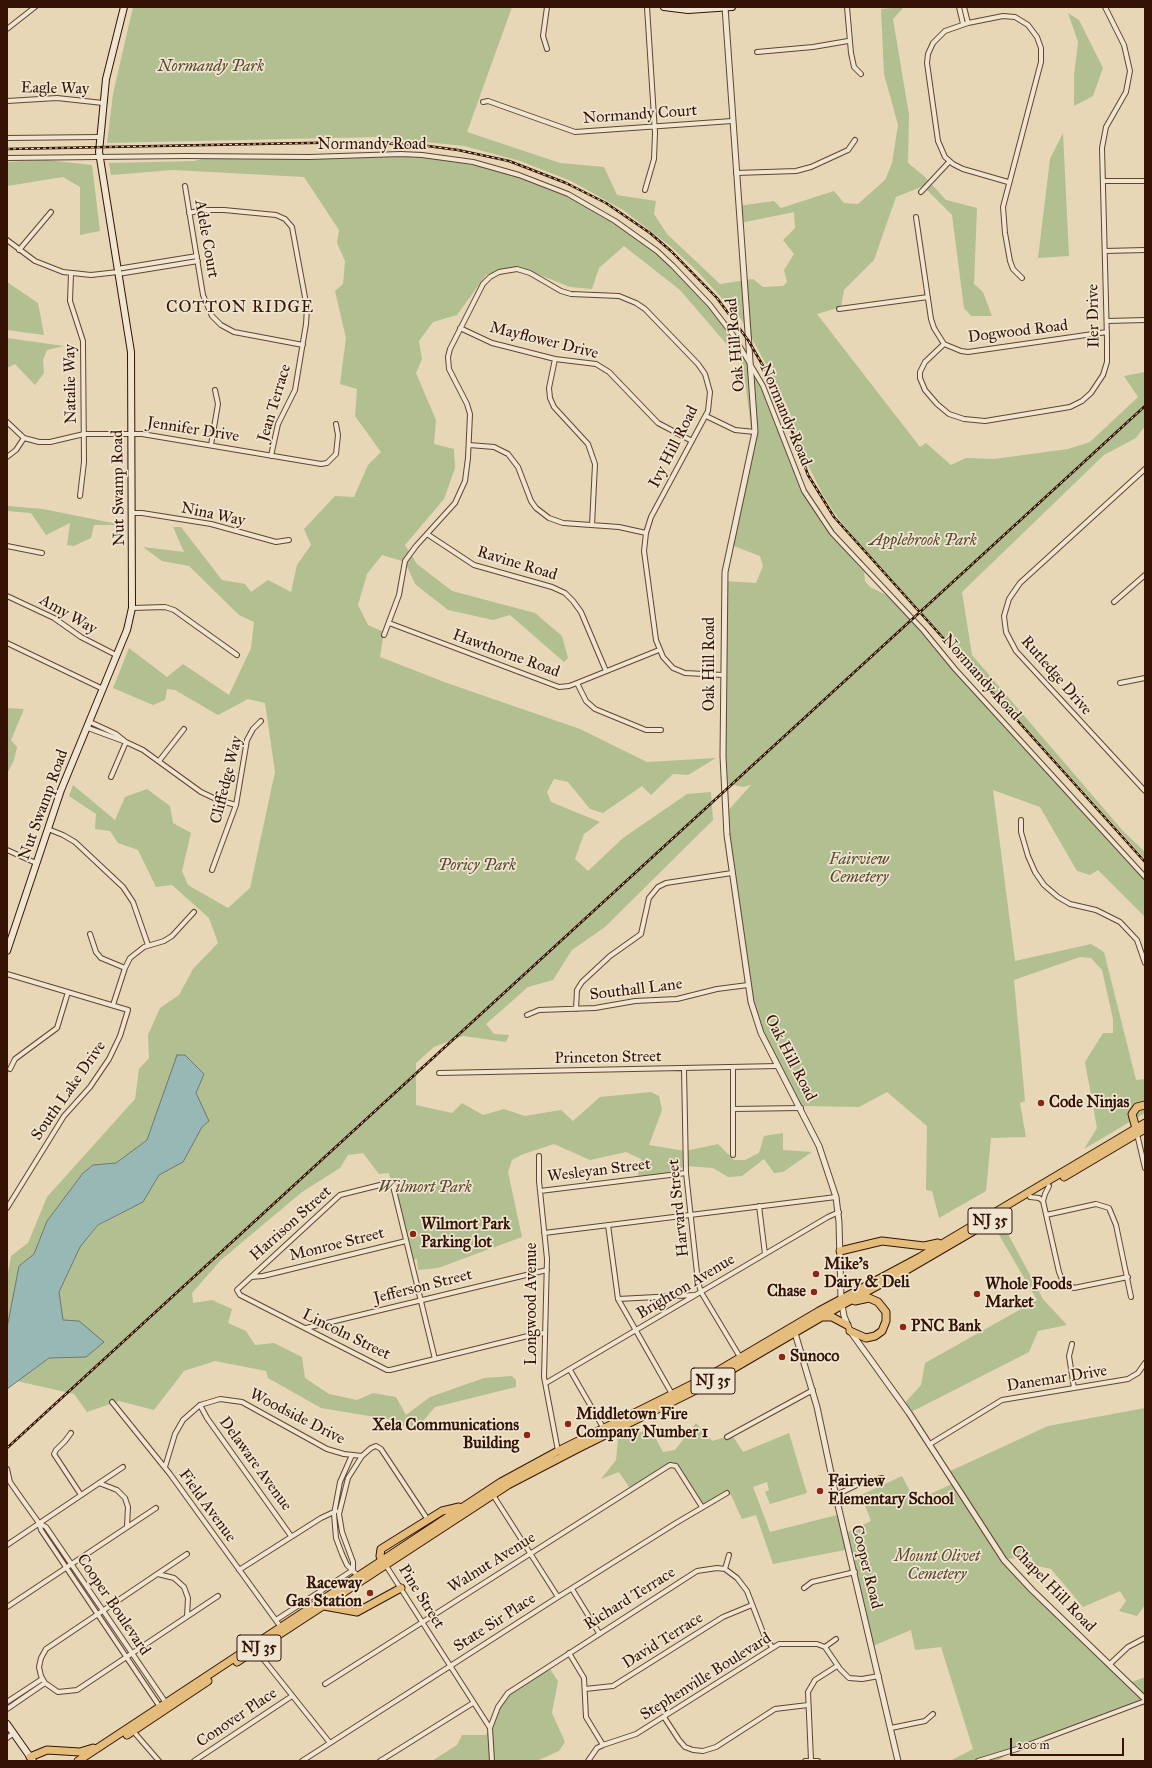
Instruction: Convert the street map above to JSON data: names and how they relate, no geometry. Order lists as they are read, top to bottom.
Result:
{
  "streets": {
    "highway": ["NJ 35"],
    "main road": ["Nut Swamp Road"],
    "street": [
      "Eagle Way",
      "Normandy Court",
      "Normandy Road",
      "Adele Court",
      "Iler Drive",
      "Dogwood Road",
      "Mayflower Drive",
      "Oak Hill Road",
      "Natalie Way",
      "Jean Terrace",
      "Jennifer Drive",
      "Ivy Hill Road",
      "Nina Way",
      "Ravine Road",
      "Amy Way",
      "Hawthorne Road",
      "Rutledge Drive",
      "Cliffedge Way",
      "Southall Lane",
      "Princeton Street",
      "South Lake Drive",
      "Wesleyan Street",
      "Harvard Street",
      "Harrison Street",
      "Monroe Street",
      "Jefferson Street",
      "Brighton Avenue",
      "Longwood Avenue",
      "Lincoln Street",
      "Danemar Drive",
      "Woodside Drive",
      "Delaware Avenue",
      "Field Avenue",
      "Walnut Avenue",
      "Cooper Road",
      "Chapel Hill Road",
      "Pine Street",
      "Richard Terrace",
      "Cooper Boulevard",
      "State Sir Place",
      "David Terrace",
      "Stephenville Boulevard",
      "Conover Place"
    ]
  },
  "crossings": [
    ["Eagle Way", "Nut Swamp Road"],
    ["Normandy Court", "Oak Hill Road"],
    ["Normandy Road", "Oak Hill Road"],
    ["Normandy Road", "Nut Swamp Road"],
    ["Adele Court", "Jean Terrace"],
    ["Iler Drive", "Dogwood Road"],
    ["Mayflower Drive", "Ivy Hill Road"],
    ["Oak Hill Road", "Ivy Hill Road"],
    ["Oak Hill Road", "Southall Lane"],
    ["Oak Hill Road", "Princeton Street"],
    ["Oak Hill Road", "NJ 35"],
    ["Oak Hill Road", "Brighton Avenue"],
    ["Oak Hill Road", "Chapel Hill Road"],
    ["Natalie Way", "Jennifer Drive"],
    ["Jean Terrace", "Jennifer Drive"],
    ["Jennifer Drive", "Nut Swamp Road"],
    ["Ivy Hill Road", "Ravine Road"],
    ["Ivy Hill Road", "Hawthorne Road"],
    ["Nut Swamp Road", "Nina Way"],
    ["Nut Swamp Road", "Amy Way"],
    ["Ravine Road", "Hawthorne Road"],
    ["Princeton Street", "Harvard Street"],
    ["Wesleyan Street", "Harvard Street"],
    ["Wesleyan Street", "Longwood Avenue"],
    ["Harvard Street", "NJ 35"],
    ["Harvard Street", "Brighton Avenue"],
    ["NJ 35", "Longwood Avenue"],
    ["NJ 35", "Field Avenue"],
    ["NJ 35", "Cooper Road"],
    ["NJ 35", "Chapel Hill Road"],
    ["NJ 35", "Pine Street"],
    ["NJ 35", "Cooper Boulevard"],
    ["Harrison Street", "Monroe Street"],
    ["Harrison Street", "Lincoln Street"],
    ["Jefferson Street", "Longwood Avenue"],
    ["Jefferson Street", "Lincoln Street"],
    ["Brighton Avenue", "Longwood Avenue"],
    ["Longwood Avenue", "Lincoln Street"],
    ["Danemar Drive", "Chapel Hill Road"],
    ["Woodside Drive", "Delaware Avenue"],
    ["Woodside Drive", "Field Avenue"],
    ["Walnut Avenue", "Pine Street"],
    ["Walnut Avenue", "State Sir Place"],
    ["Pine Street", "Richard Terrace"],
    ["Pine Street", "State Sir Place"]
  ],
  "districts": ["COTTON RIDGE"],
  "parks": [
    "Normandy Park",
    "Applebrook Park",
    "Fairview Cemetery",
    "Poricy Park",
    "Wilmort Park",
    "Mount Olivet Cemetery"
  ],
  "places": [
    "Code Ninjas",
    "Wilmort Park Parking lot",
    "Mike's Dairy & Deli",
    "Chase",
    "Whole Foods Market",
    "PNC Bank",
    "Sunoco",
    "Middletown Fire Company Number 1",
    "Xela Communications Building",
    "Fairview Elementary School",
    "Raceway Gas Station"
  ],
  "scale_bar": "200 m"
}
